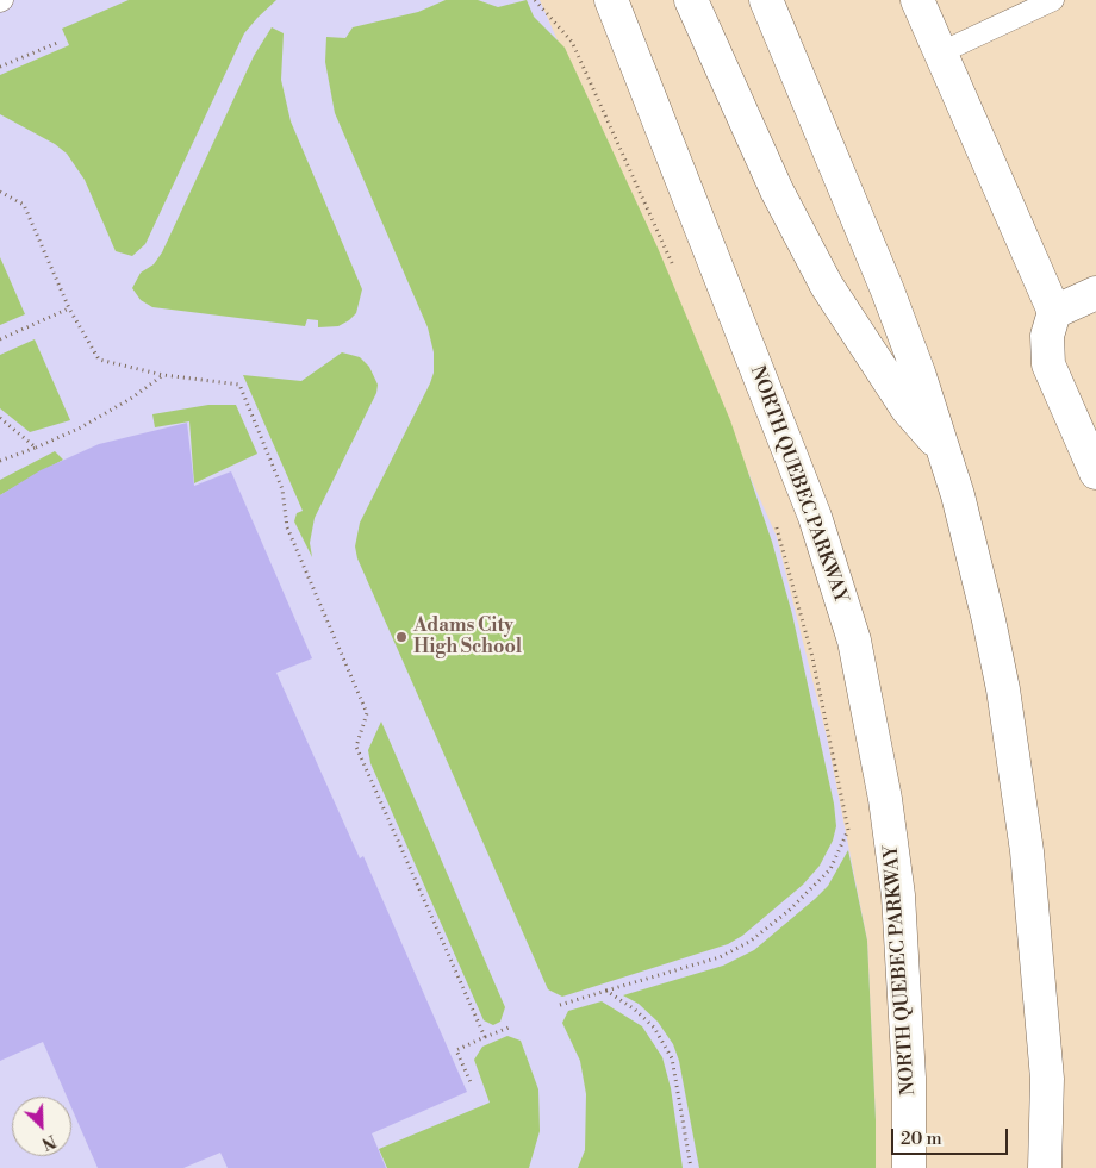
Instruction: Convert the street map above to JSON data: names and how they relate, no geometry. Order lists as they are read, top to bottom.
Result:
{
  "streets": {
    "main road": ["NORTH QUEBEC PARKWAY"]
  },
  "places": ["Adams City High School"],
  "scale_bar": "20 m",
  "north": "bottom right"
}
